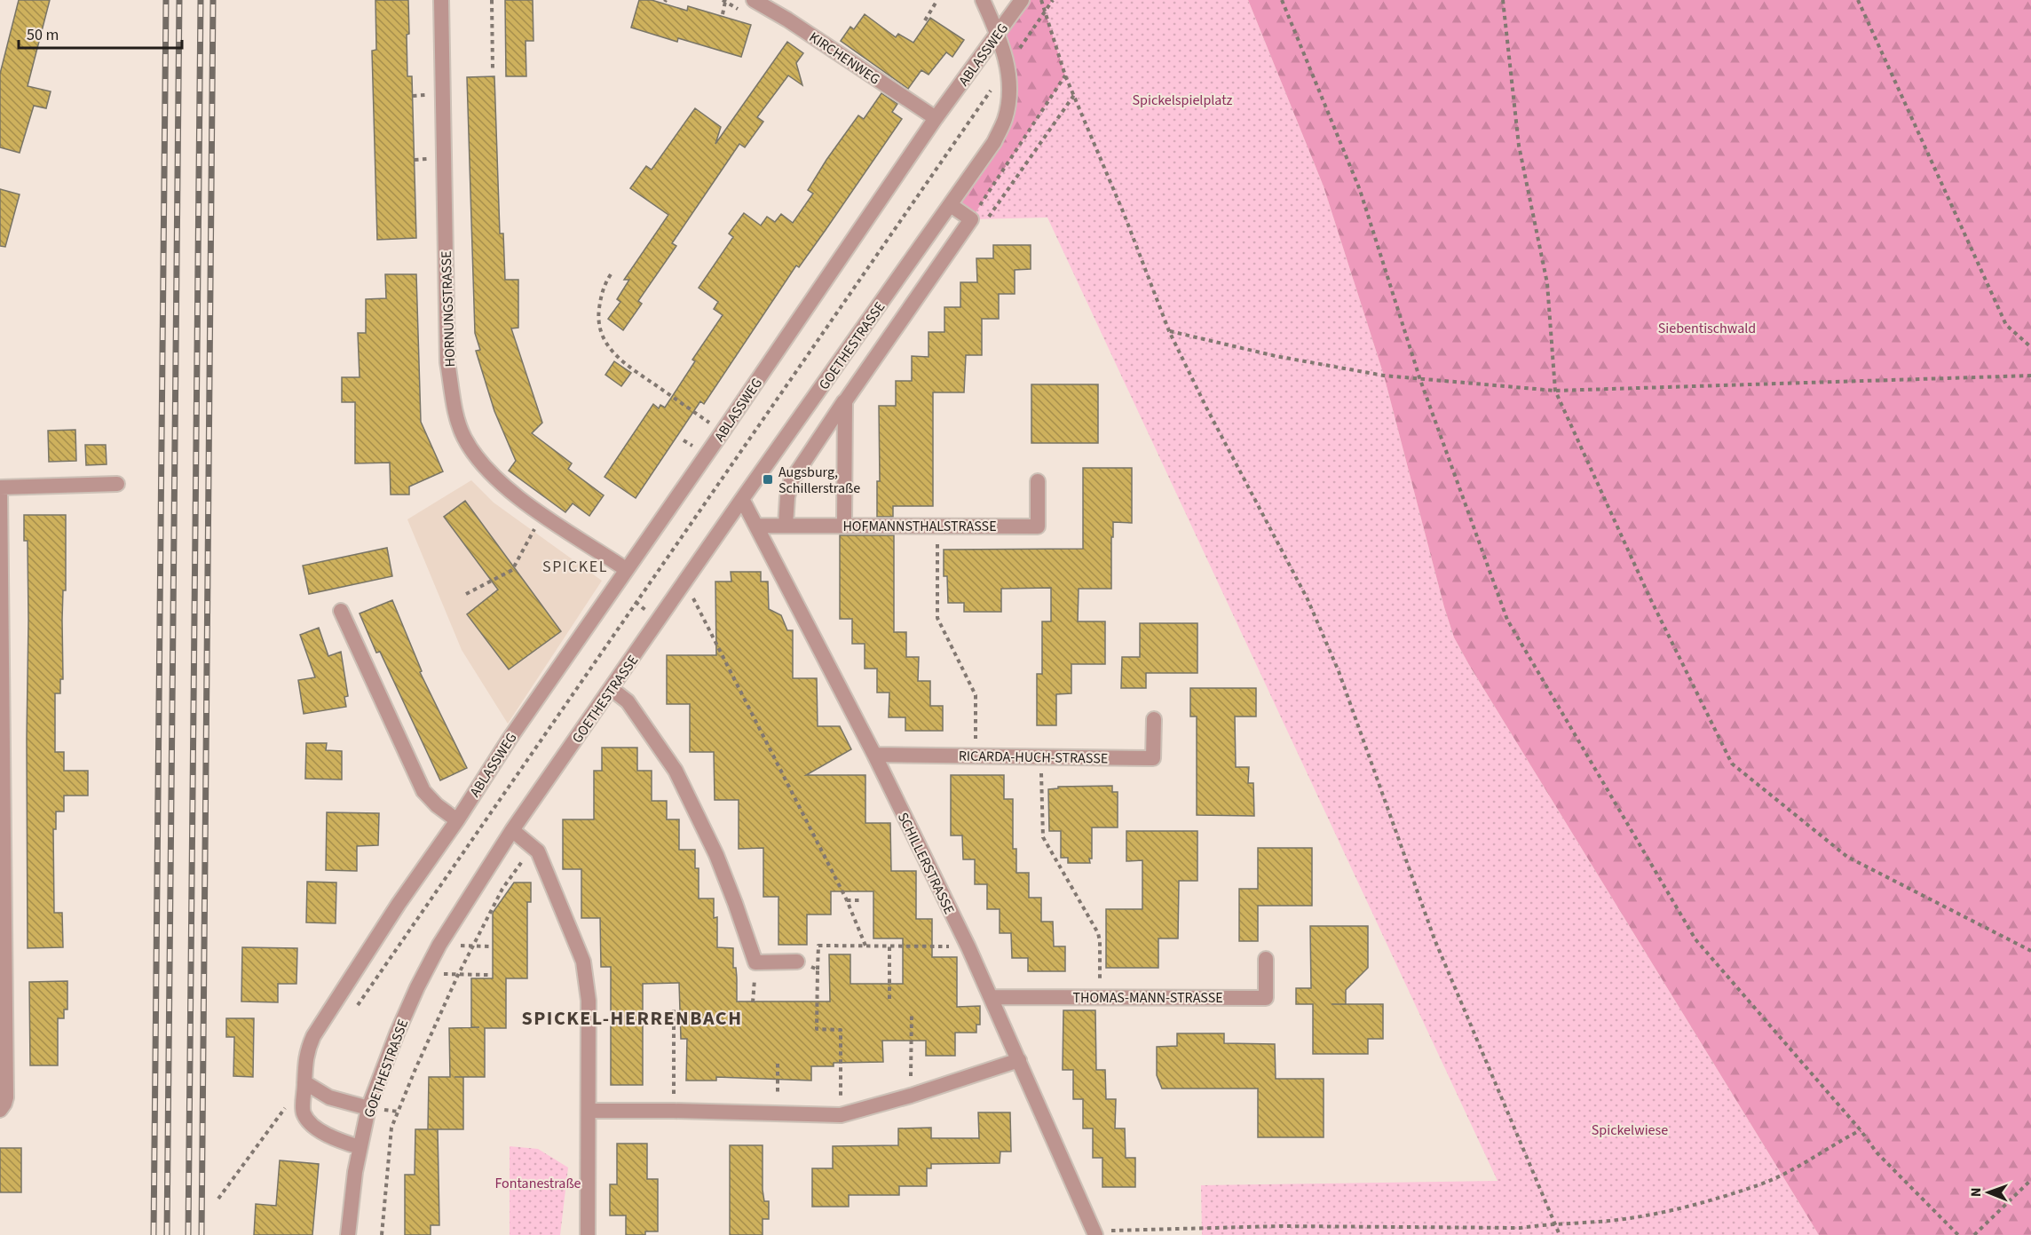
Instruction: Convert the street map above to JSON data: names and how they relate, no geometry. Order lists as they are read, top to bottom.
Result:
{
  "streets": {
    "street": [
      "ABLASSWEG",
      "KIRCHENWEG",
      "HORNUNGSTRASSE",
      "GOETHESTRASSE",
      "HOFMANNSTHALSTRASSE",
      "RICARDA-HUCH-STRASSE",
      "SCHILLERSTRASSE",
      "THOMAS-MANN-STRASSE"
    ]
  },
  "crossings": [
    ["ABLASSWEG", "KIRCHENWEG"],
    ["ABLASSWEG", "HORNUNGSTRASSE"],
    ["ABLASSWEG", "GOETHESTRASSE"],
    ["GOETHESTRASSE", "HOFMANNSTHALSTRASSE"],
    ["GOETHESTRASSE", "SCHILLERSTRASSE"],
    ["HOFMANNSTHALSTRASSE", "SCHILLERSTRASSE"],
    ["RICARDA-HUCH-STRASSE", "SCHILLERSTRASSE"],
    ["SCHILLERSTRASSE", "THOMAS-MANN-STRASSE"]
  ],
  "districts": ["SPICKEL", "SPICKEL-HERRENBACH"],
  "parks": [
    "Spickelspielplatz",
    "Siebentischwald",
    "Spickelwiese",
    "Fontanestraße"
  ],
  "places": {
    "transit": ["Augsburg, Schillerstraße"]
  },
  "scale_bar": "50 m",
  "north": "left"
}
